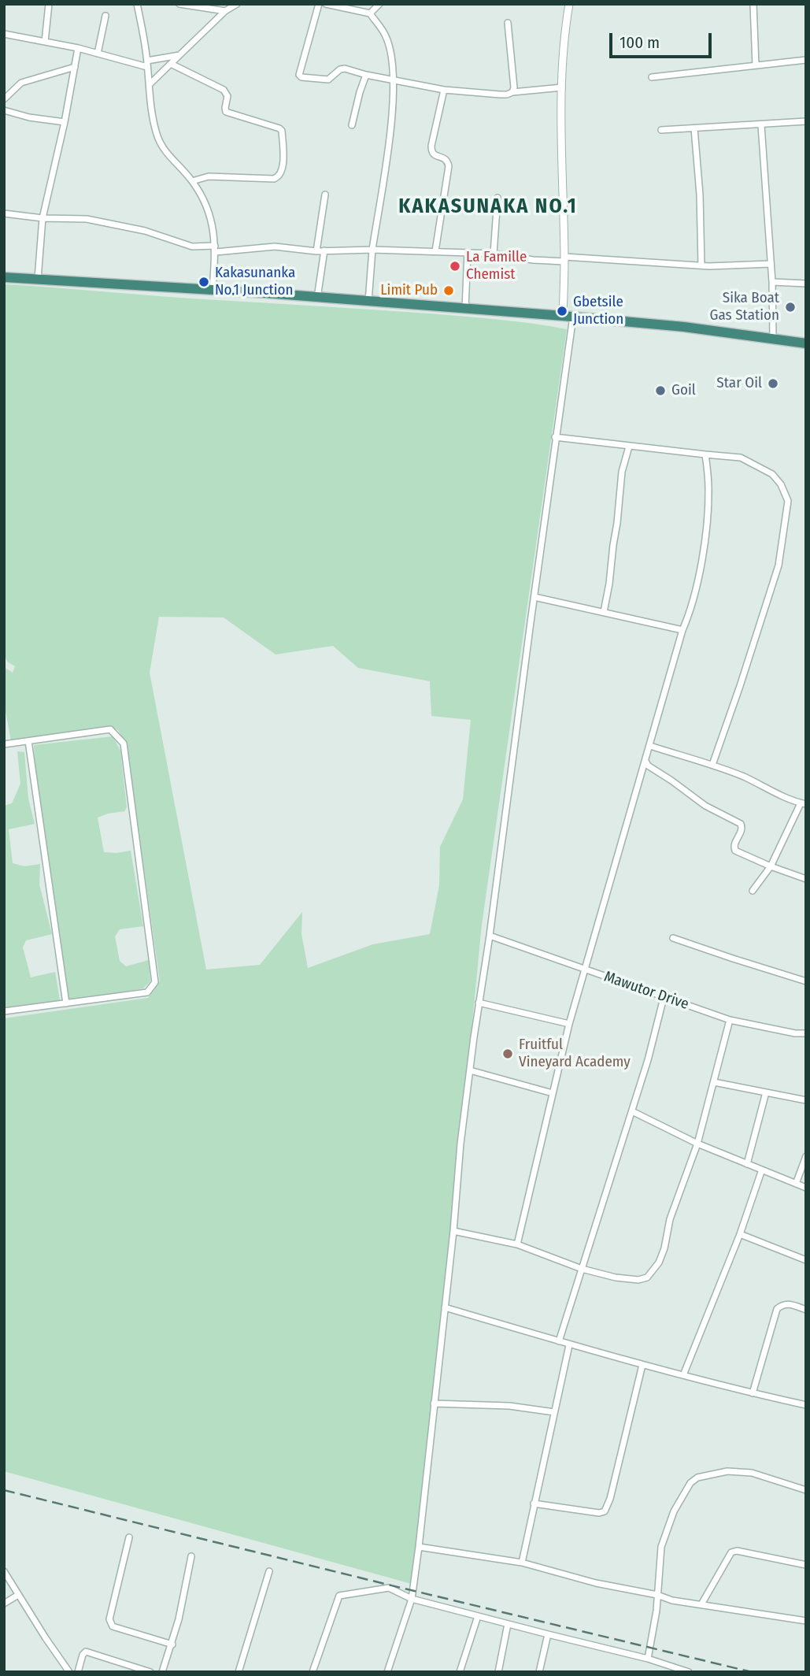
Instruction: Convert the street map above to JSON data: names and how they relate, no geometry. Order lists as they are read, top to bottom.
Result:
{
  "streets": {
    "street": ["Mawutor Drive"]
  },
  "districts": ["KAKASUNAKA NO.1"],
  "places": [
    "La Famille Chemist",
    "Kakasunanka No.1 Junction",
    "Limit Pub",
    "Sika Boat Gas Station",
    "Gbetsile Junction",
    "Star Oil",
    "Goil",
    "Fruitful Vineyard Academy"
  ],
  "scale_bar": "100 m"
}
